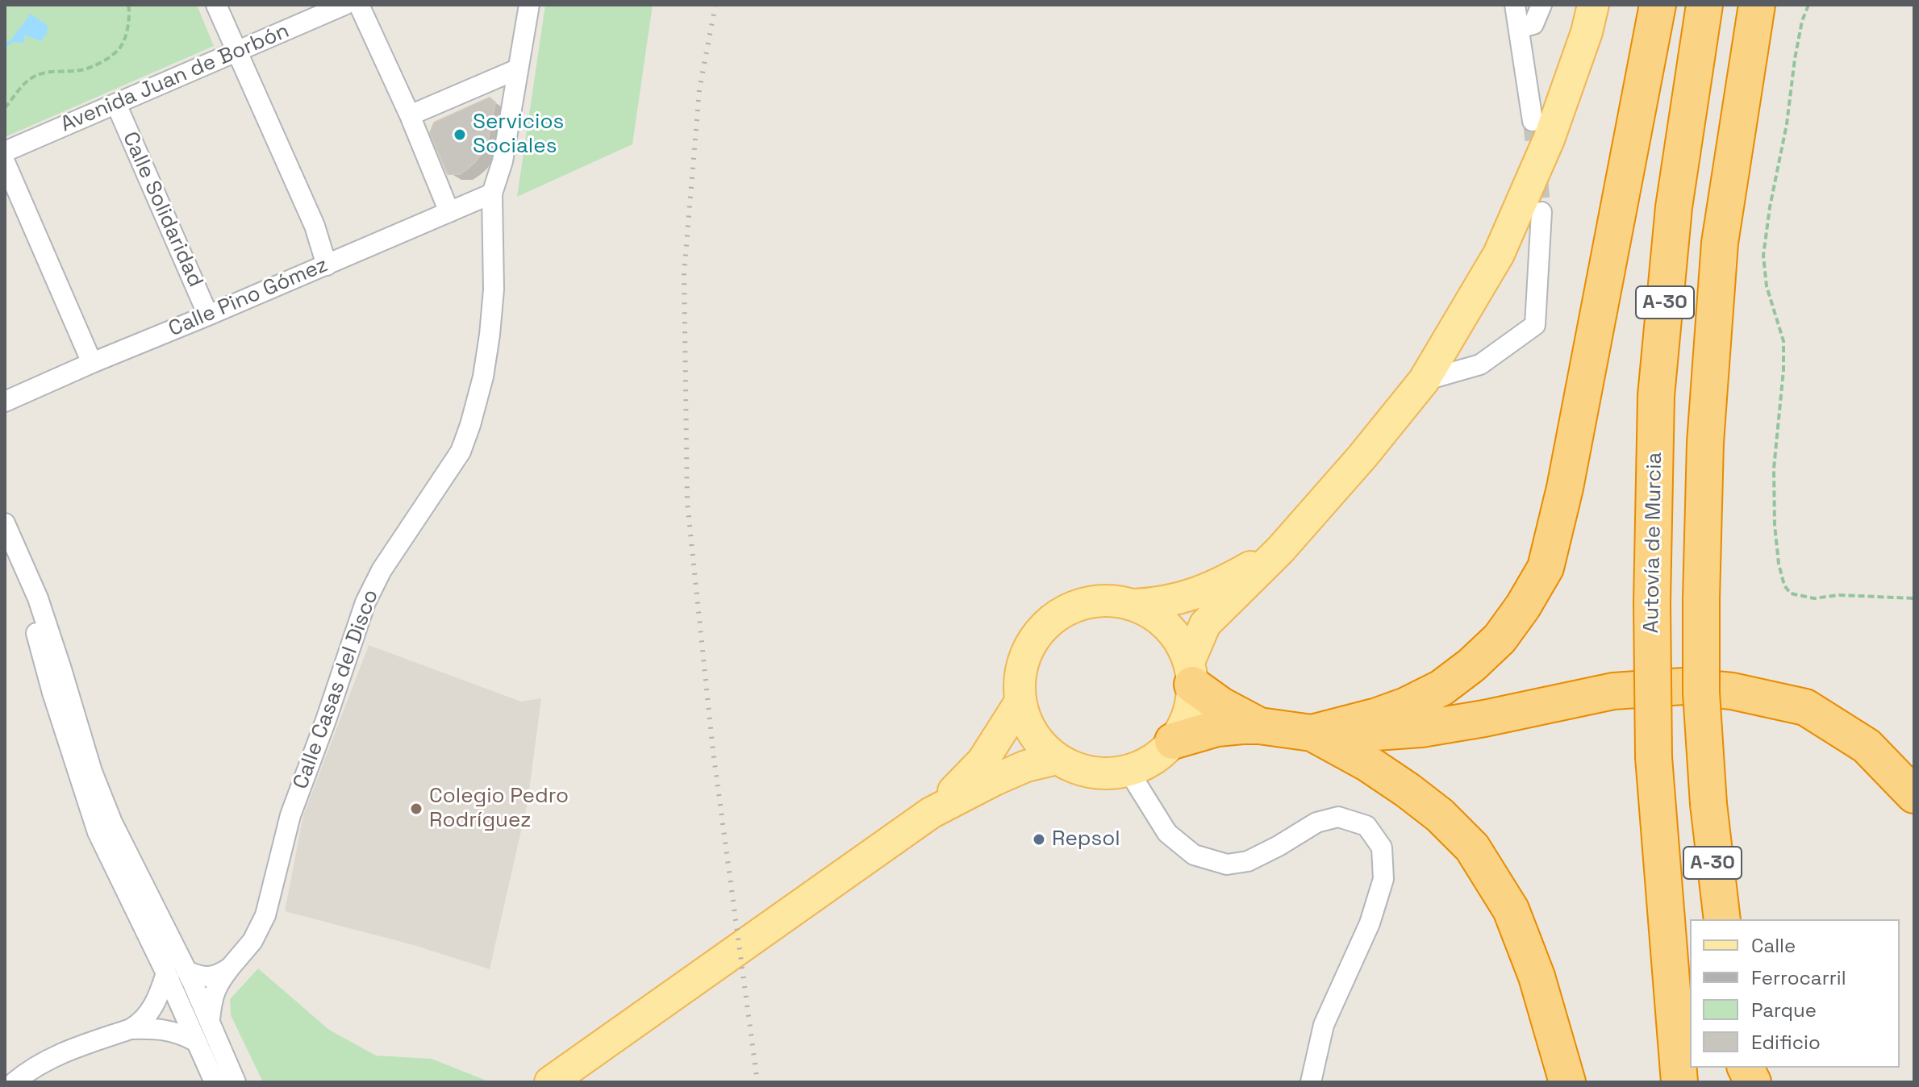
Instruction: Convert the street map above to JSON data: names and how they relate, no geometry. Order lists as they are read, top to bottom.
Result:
{
  "streets": {
    "highway": ["A-30", "Autovía de Murcia"],
    "street": [
      "Avenida Juan de Borbón",
      "Calle Solidaridad",
      "Calle Pino Gómez",
      "Calle Casas del Disco"
    ]
  },
  "crossings": [
    ["Avenida Juan de Borbón", "Calle Solidaridad"],
    ["Calle Solidaridad", "Calle Pino Gómez"],
    ["Calle Pino Gómez", "Calle Casas del Disco"]
  ],
  "places": ["Servicios Sociales", "Colegio Pedro Rodríguez", "Repsol"],
  "legend": [
    "Calle",
    "Ferrocarril",
    "Parque",
    "Edificio"
  ]
}
